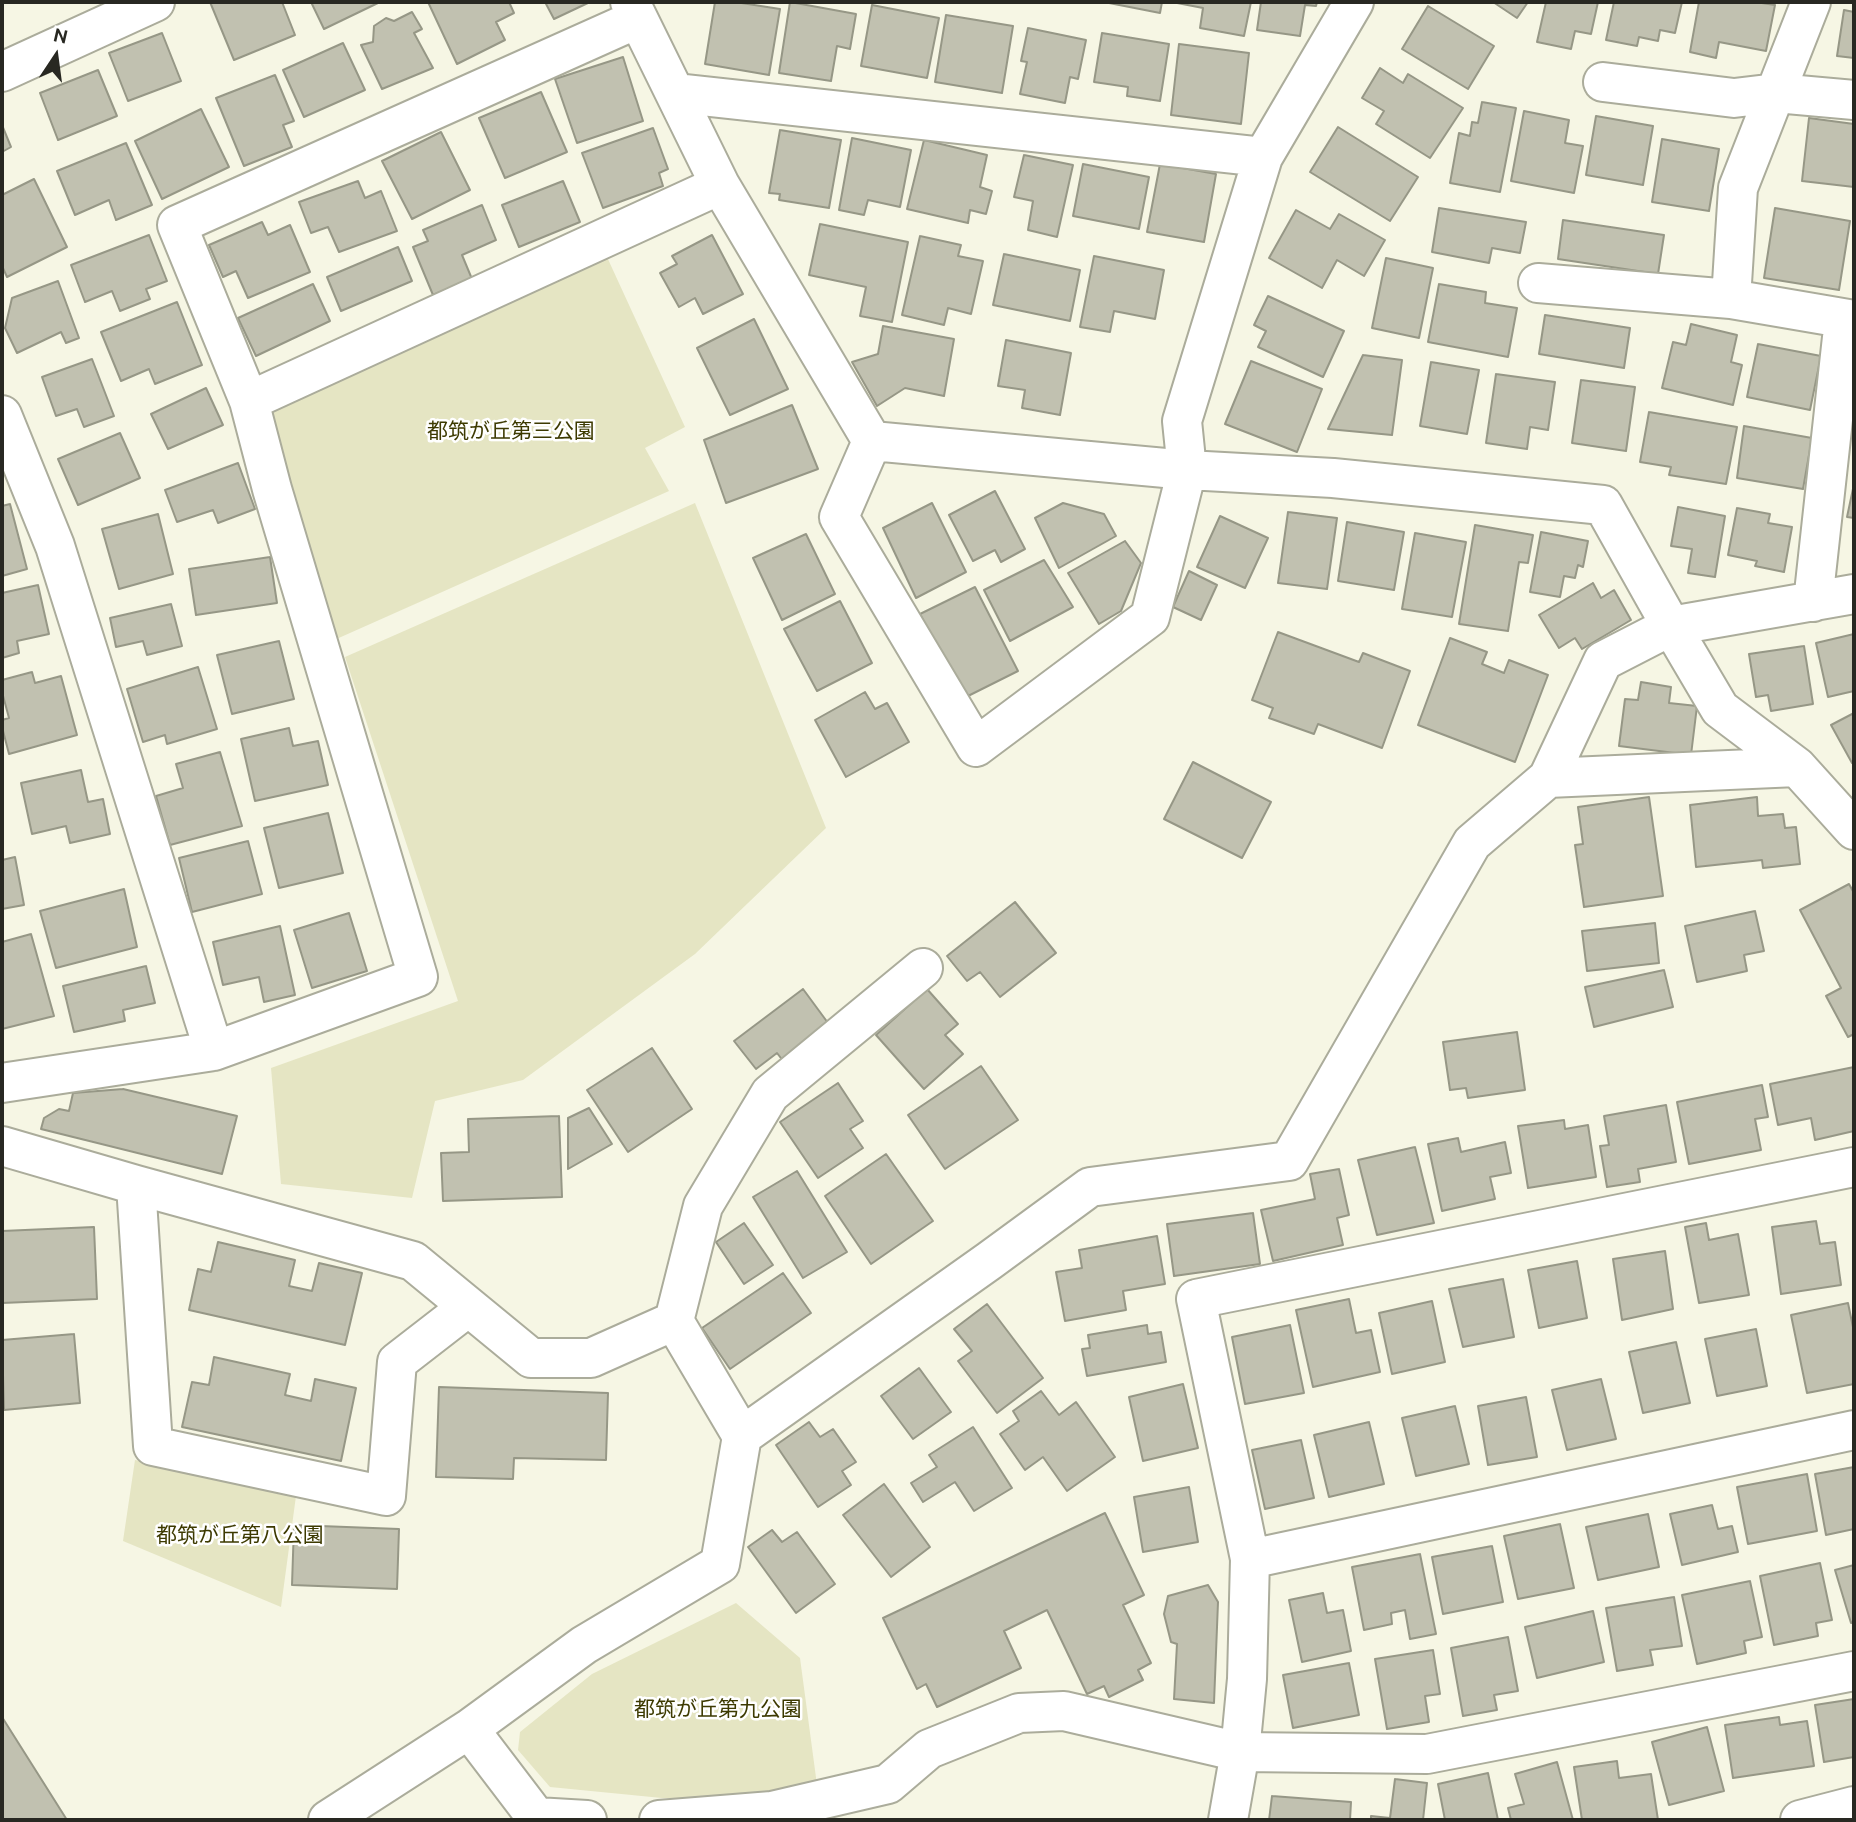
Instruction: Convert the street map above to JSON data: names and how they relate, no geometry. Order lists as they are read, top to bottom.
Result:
{
  "parks": ["都筑が丘第三公園", "都筑が丘第八公園", "都筑が丘第九公園"],
  "north": "top"
}
